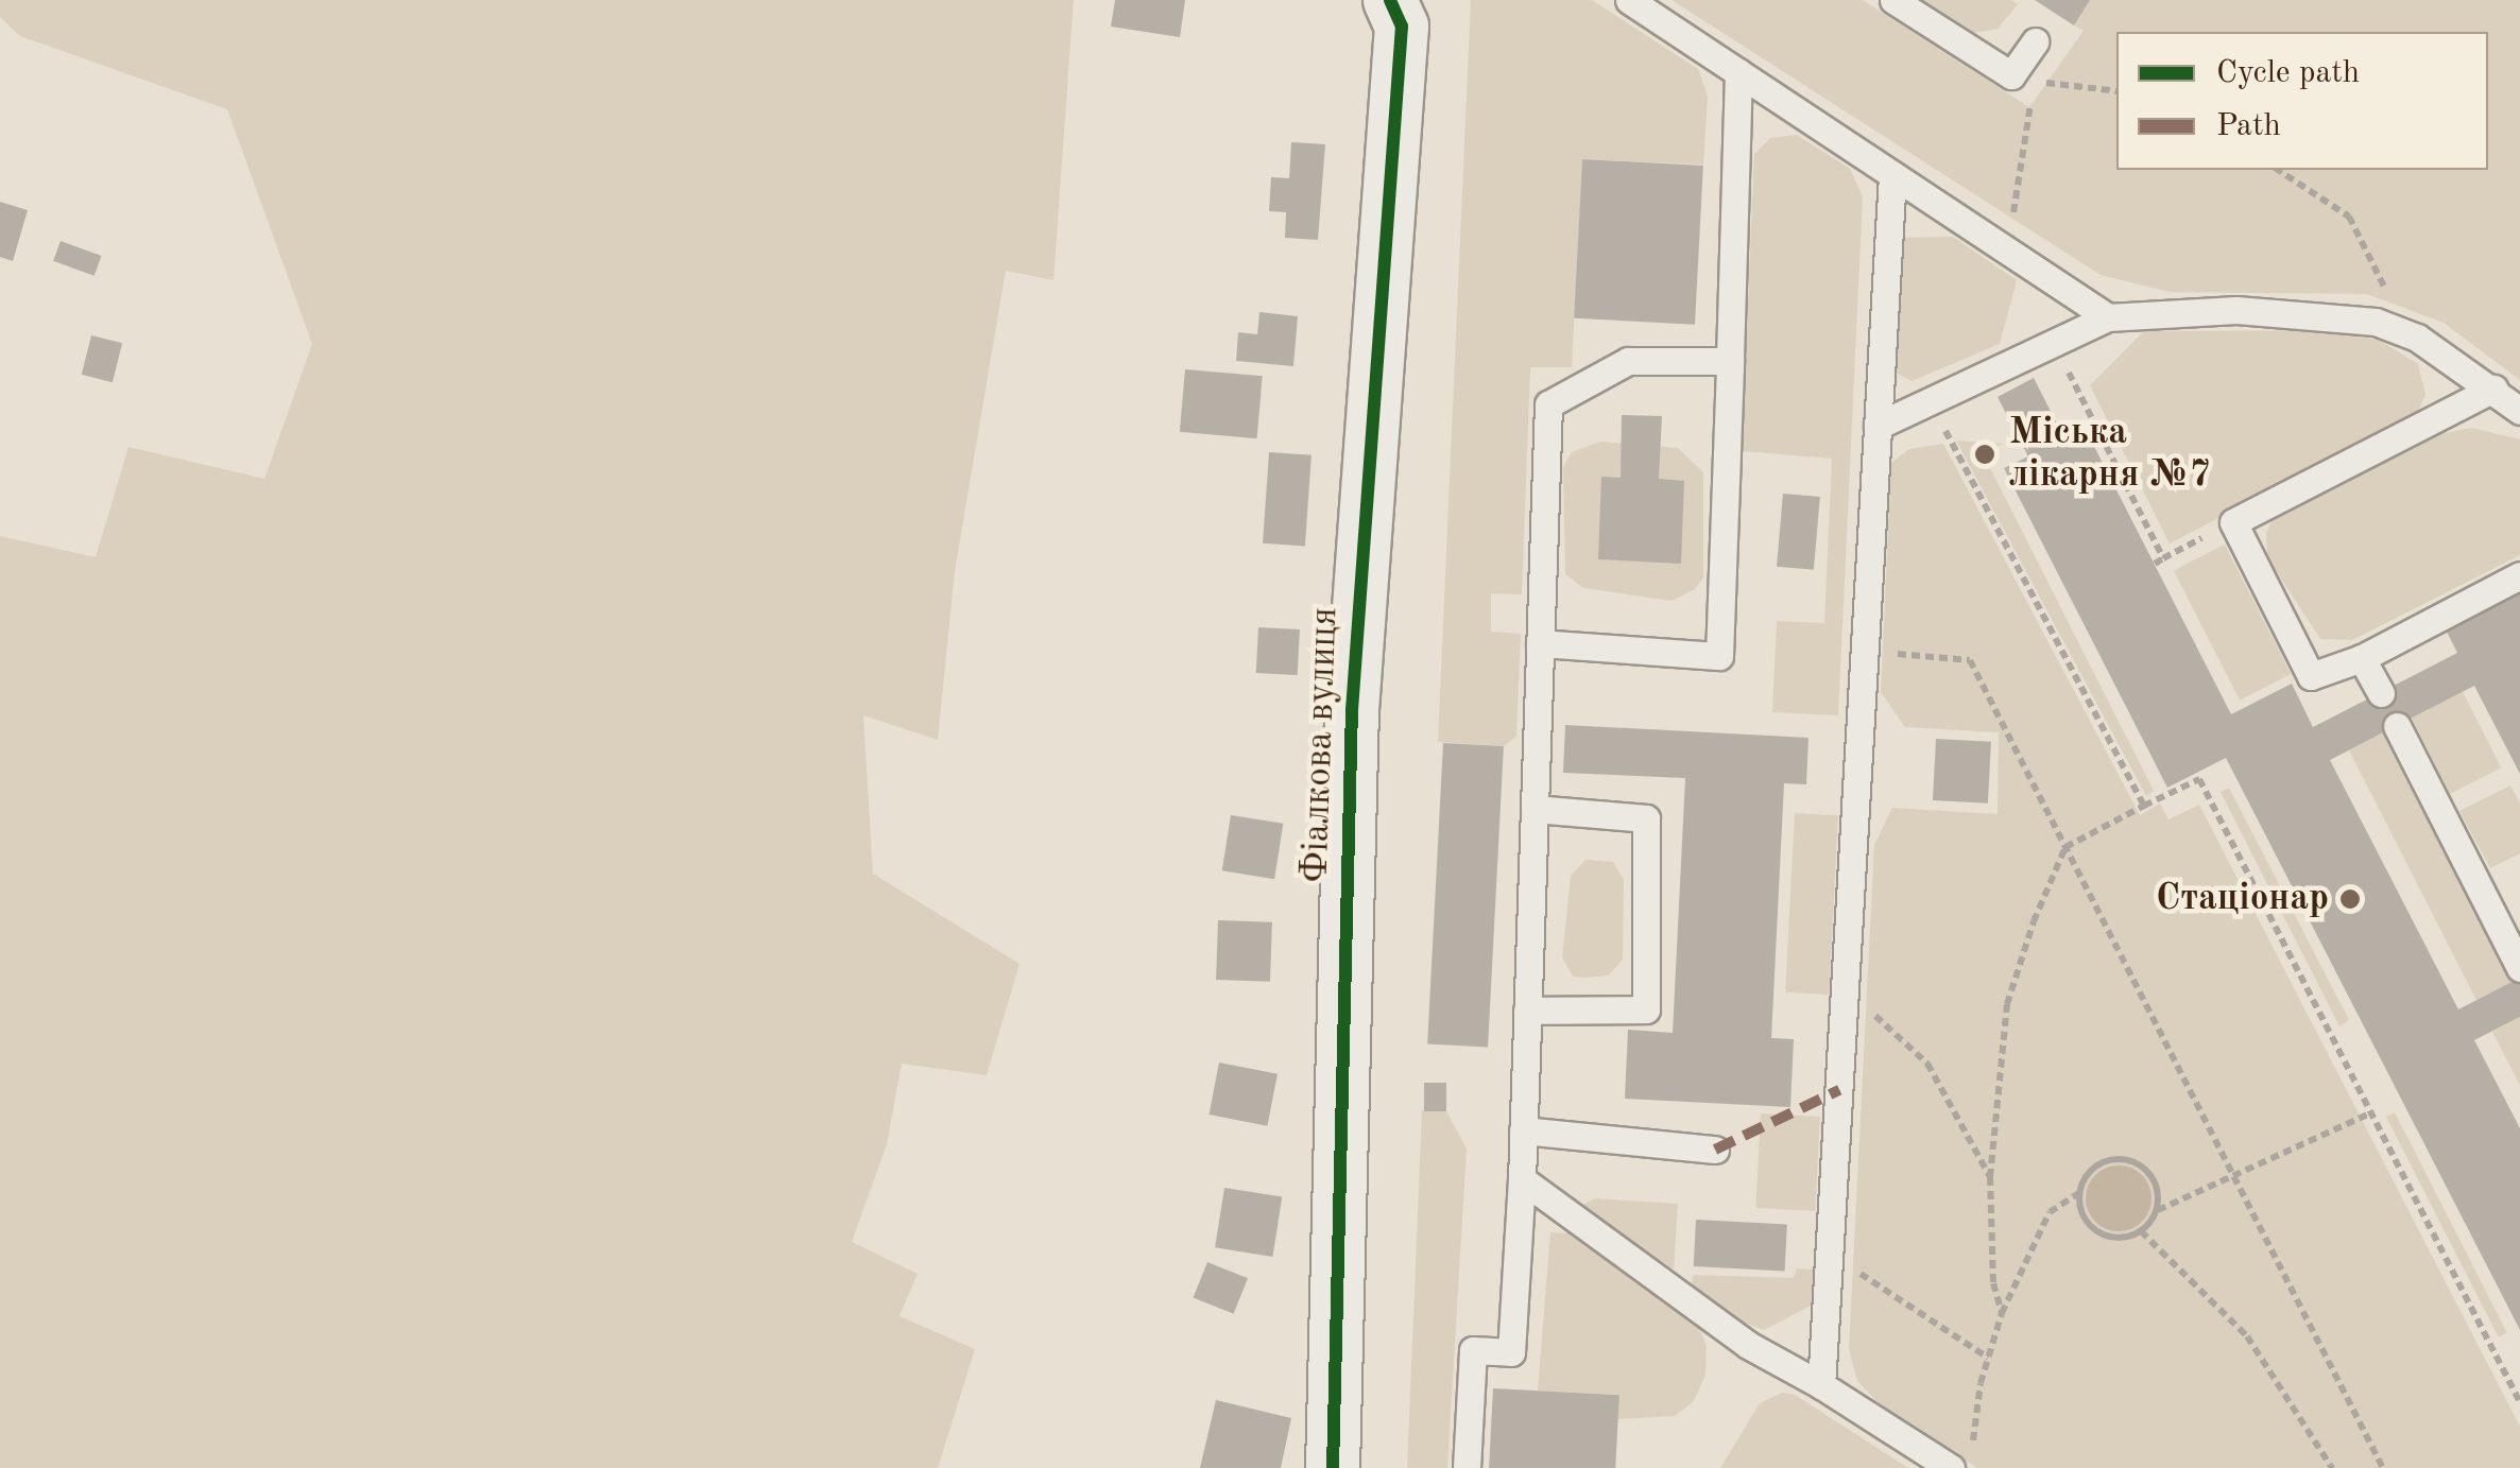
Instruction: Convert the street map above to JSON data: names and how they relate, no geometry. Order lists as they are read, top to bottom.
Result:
{
  "streets": {
    "street": ["Фіалкова вулиця"]
  },
  "places": ["Міська лікарня №7", "Стаціонар"],
  "legend": ["Cycle path", "Path"]
}
